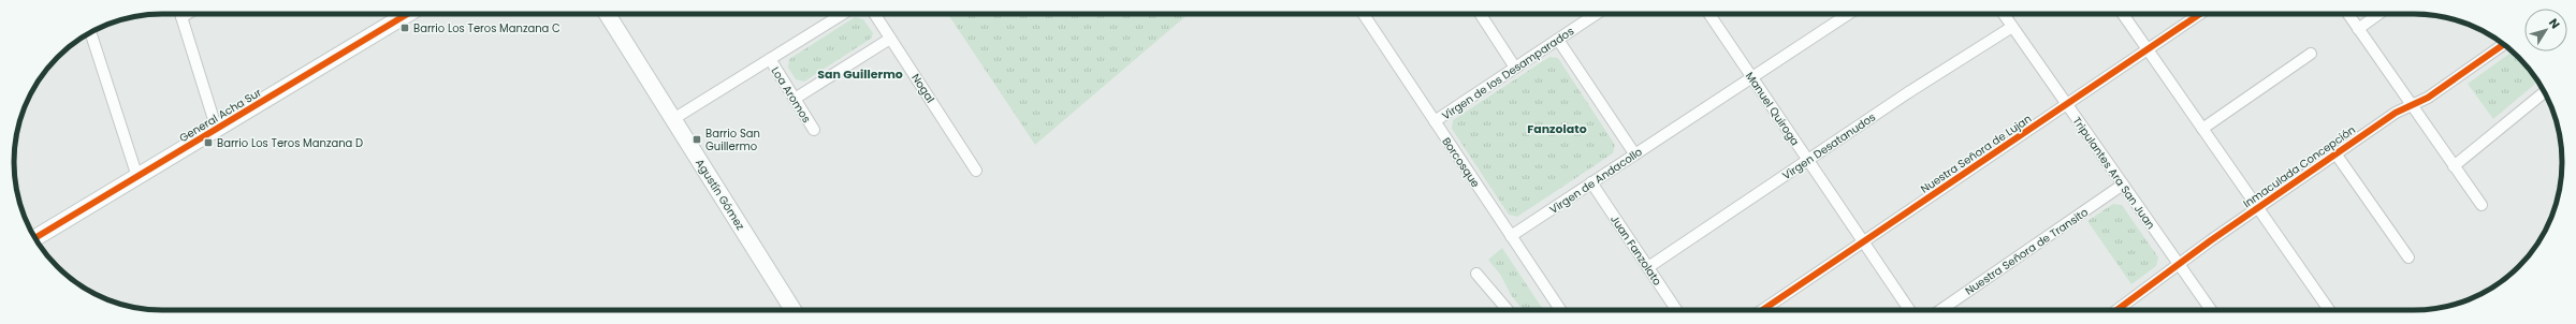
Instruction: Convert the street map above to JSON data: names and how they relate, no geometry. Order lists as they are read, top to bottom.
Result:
{
  "streets": {
    "street": [
      "Virgen de los Desamparados",
      "Nogal",
      "Loa Aromos",
      "Manuel Quiroga",
      "General Acha Sur",
      "Virgen Desatanudos",
      "Nuestra Señora de Lujan",
      "Borcosque",
      "Inmaculada Concepción",
      "Tripulantes Ara San Juan",
      "Virgen de Andacollo",
      "Agustín Gómez",
      "Juan Fanzolato",
      "Nuestra Señora de Transito"
    ]
  },
  "crossings": [
    ["Virgen de los Desamparados", "Borcosque"],
    ["Manuel Quiroga", "Virgen Desatanudos"],
    ["Manuel Quiroga", "Nuestra Señora de Lujan"],
    ["Manuel Quiroga", "Virgen de Andacollo"],
    ["Virgen Desatanudos", "Tripulantes Ara San Juan"],
    ["Virgen Desatanudos", "Juan Fanzolato"],
    ["Nuestra Señora de Lujan", "Tripulantes Ara San Juan"],
    ["Borcosque", "Virgen de Andacollo"],
    ["Inmaculada Concepción", "Tripulantes Ara San Juan"],
    ["Tripulantes Ara San Juan", "Nuestra Señora de Transito"],
    ["Virgen de Andacollo", "Juan Fanzolato"]
  ],
  "districts": ["San Guillermo", "Fanzolato"],
  "places": {
    "transit": ["Barrio Los Teros Manzana C", "Barrio San Guillermo", "Barrio Los Teros Manzana D"]
  },
  "north": "top right"
}
